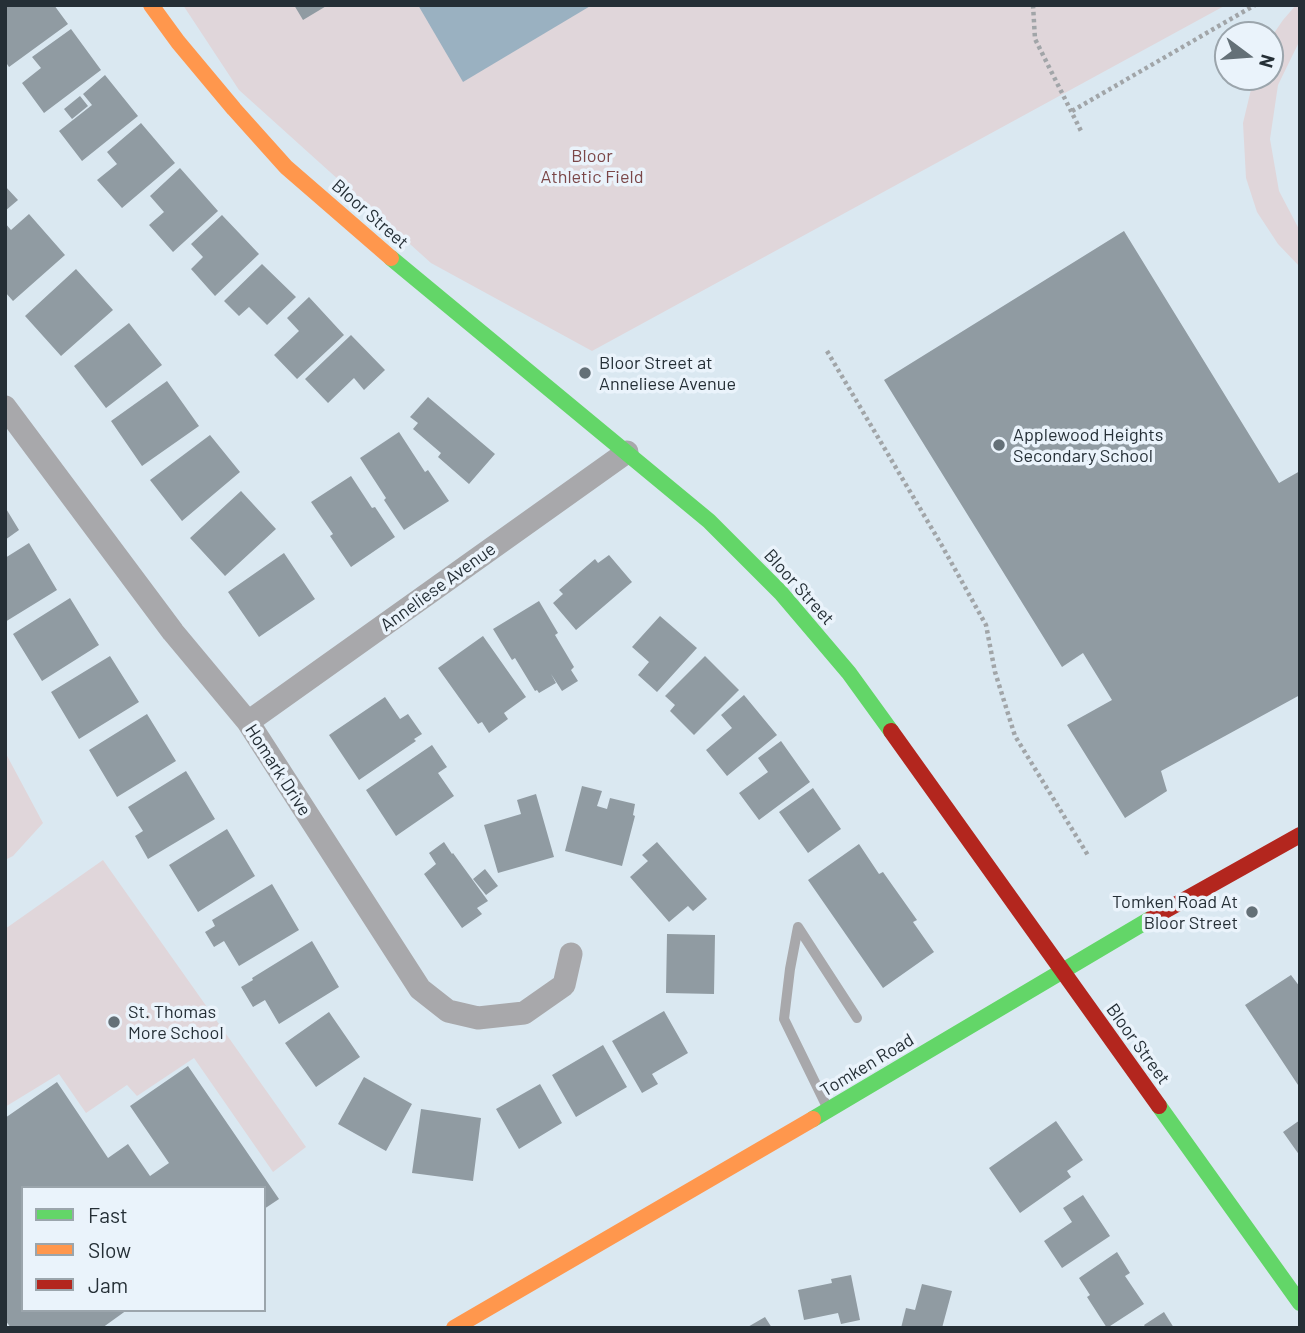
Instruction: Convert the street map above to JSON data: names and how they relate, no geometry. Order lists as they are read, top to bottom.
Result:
{
  "streets": {
    "street": [
      "Bloor Street",
      "Anneliese Avenue",
      "Homark Drive",
      "Tomken Road"
    ]
  },
  "crossings": [
    ["Bloor Street", "Anneliese Avenue"],
    ["Bloor Street", "Tomken Road"],
    ["Anneliese Avenue", "Homark Drive"]
  ],
  "parks": ["Bloor Athletic Field"],
  "places": [
    "Bloor Street at Anneliese Avenue",
    "Applewood Heights Secondary School",
    "Tomken Road At Bloor Street",
    "St. Thomas More School"
  ],
  "legend": ["Fast", "Slow", "Jam"],
  "north": "right"
}
